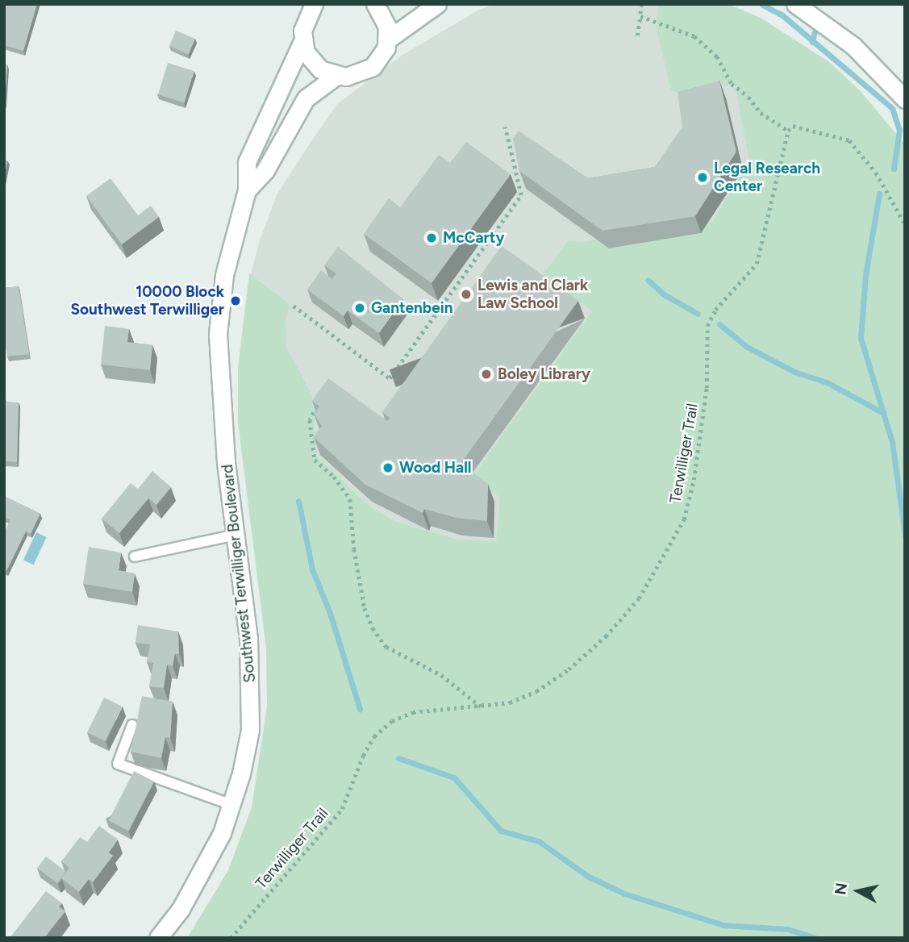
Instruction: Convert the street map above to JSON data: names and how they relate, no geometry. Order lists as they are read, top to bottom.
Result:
{
  "streets": {
    "main road": ["Southwest Terwilliger Boulevard"],
    "path": ["Terwilliger Trail"]
  },
  "places": [
    "Legal Research Center",
    "McCarty",
    "Lewis and Clark Law School",
    "10000 Block Southwest Terwilliger",
    "Gantenbein",
    "Boley Library",
    "Wood Hall"
  ],
  "north": "left"
}
